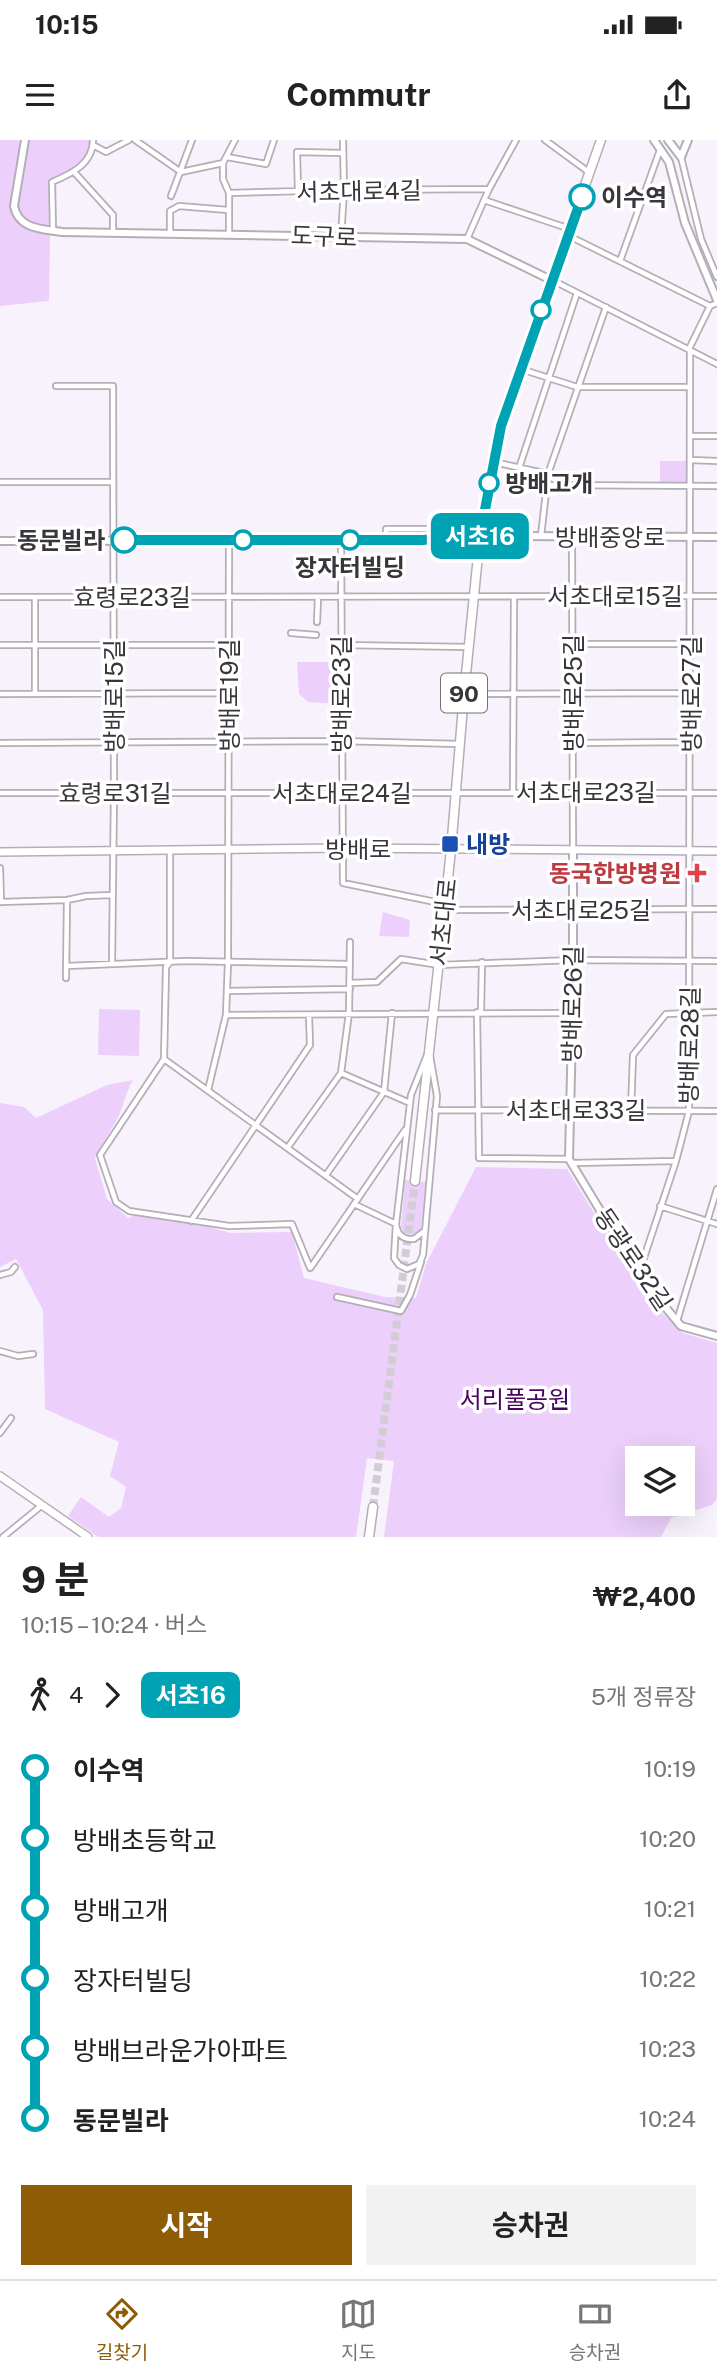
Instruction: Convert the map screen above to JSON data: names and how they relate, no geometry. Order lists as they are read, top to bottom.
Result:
{
  "streets": {
    "main road": ["90", "방배로", "서초대로"],
    "street": [
      "서초대로4길",
      "도구로",
      "방배중앙로",
      "서초대로15길",
      "효령로23길",
      "방배로25길",
      "방배로23길",
      "방배로27길",
      "방배로19길",
      "방배로15길",
      "서초대로23길",
      "효령로31길",
      "서초대로24길",
      "서초대로25길",
      "방배로26길",
      "방배로28길",
      "서초대로33길",
      "동광로32길"
    ]
  },
  "crossings": [
    ["도구로", "방배로27길"],
    ["도구로", "서초대로"],
    ["방배중앙로", "방배로25길"],
    ["방배중앙로", "방배로23길"],
    ["방배중앙로", "방배로27길"],
    ["방배중앙로", "방배로19길"],
    ["방배중앙로", "방배로15길"],
    ["방배중앙로", "서초대로"],
    ["서초대로15길", "효령로23길"],
    ["서초대로15길", "방배로25길"],
    ["서초대로15길", "방배로23길"],
    ["서초대로15길", "방배로27길"],
    ["서초대로15길", "서초대로23길"],
    ["서초대로15길", "서초대로"],
    ["효령로23길", "방배로23길"],
    ["효령로23길", "방배로19길"],
    ["효령로23길", "방배로15길"],
    ["방배로25길", "서초대로23길"],
    ["방배로25길", "방배로"],
    ["방배로25길", "방배로26길"],
    ["방배로23길", "서초대로24길"],
    ["방배로23길", "방배로"],
    ["방배로23길", "서초대로25길"],
    ["방배로27길", "서초대로23길"],
    ["방배로27길", "방배로"],
    ["방배로27길", "방배로28길"],
    ["방배로19길", "효령로31길"],
    ["방배로19길", "서초대로24길"],
    ["방배로19길", "방배로"],
    ["방배로15길", "효령로31길"],
    ["방배로15길", "방배로"],
    ["서초대로23길", "서초대로24길"],
    ["서초대로23길", "서초대로"],
    ["효령로31길", "서초대로24길"],
    ["서초대로24길", "서초대로"],
    ["방배로", "서초대로25길"],
    ["방배로", "서초대로"],
    ["방배로", "방배로26길"],
    ["방배로", "방배로28길"],
    ["서초대로25길", "서초대로"],
    ["서초대로25길", "방배로26길"],
    ["서초대로25길", "방배로28길"],
    ["서초대로", "서초대로33길"],
    ["방배로26길", "서초대로33길"],
    ["방배로26길", "동광로32길"],
    ["방배로28길", "서초대로33길"],
    ["방배로28길", "동광로32길"],
    ["서초대로33길", "동광로32길"]
  ],
  "parks": ["서리풀공원"],
  "places": {
    "other": [
      "이수역",
      "방배고개",
      "동문빌라",
      "장자터빌딩"
    ],
    "transit": ["내방"],
    "health": ["동국한방병원"]
  },
  "lines": ["bus line 서초16"],
  "page": {
    "status": "10:15",
    "header": "Commutr",
    "on_map": "서초16",
    "heading": ["9 분", "10:15 – 10:24 · 버스", "₩2,400"],
    "legs": ["4", "서초16", "5개 정류장"],
    "list": [
      {
        "name": "이수역",
        "value": "10:19"
      },
      {
        "name": "방배초등학교",
        "value": "10:20"
      },
      {
        "name": "방배고개",
        "value": "10:21"
      },
      {
        "name": "장자터빌딩",
        "value": "10:22"
      },
      {
        "name": "방배브라운가아파트",
        "value": "10:23"
      },
      {
        "name": "동문빌라",
        "value": "10:24"
      }
    ],
    "buttons": ["시작", "승차권"],
    "tabs": ["길찾기", "지도", "승차권"]
  }
}
